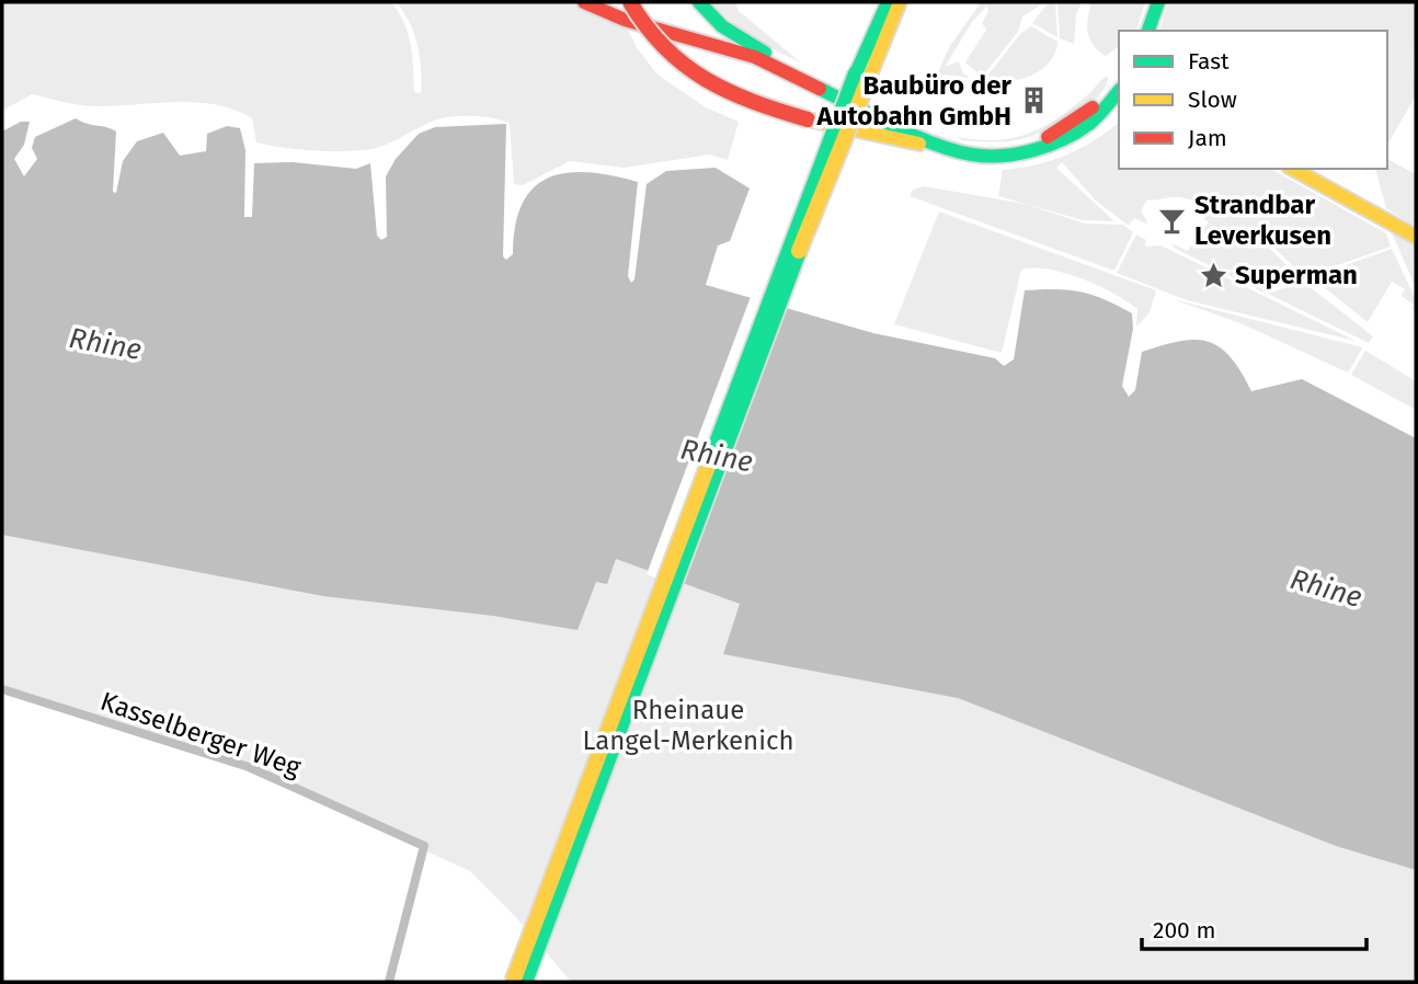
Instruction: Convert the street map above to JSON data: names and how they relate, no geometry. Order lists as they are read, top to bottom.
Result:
{
  "streets": {
    "street": ["Kasselberger Weg"]
  },
  "water": ["Rhine"],
  "parks": ["Rheinaue Langel-Merkenich"],
  "places": {
    "building": ["Baubüro der Autobahn GmbH"],
    "bar": ["Strandbar Leverkusen"],
    "place": ["Superman"]
  },
  "legend": ["Fast", "Slow", "Jam"],
  "scale_bar": "200 m"
}
